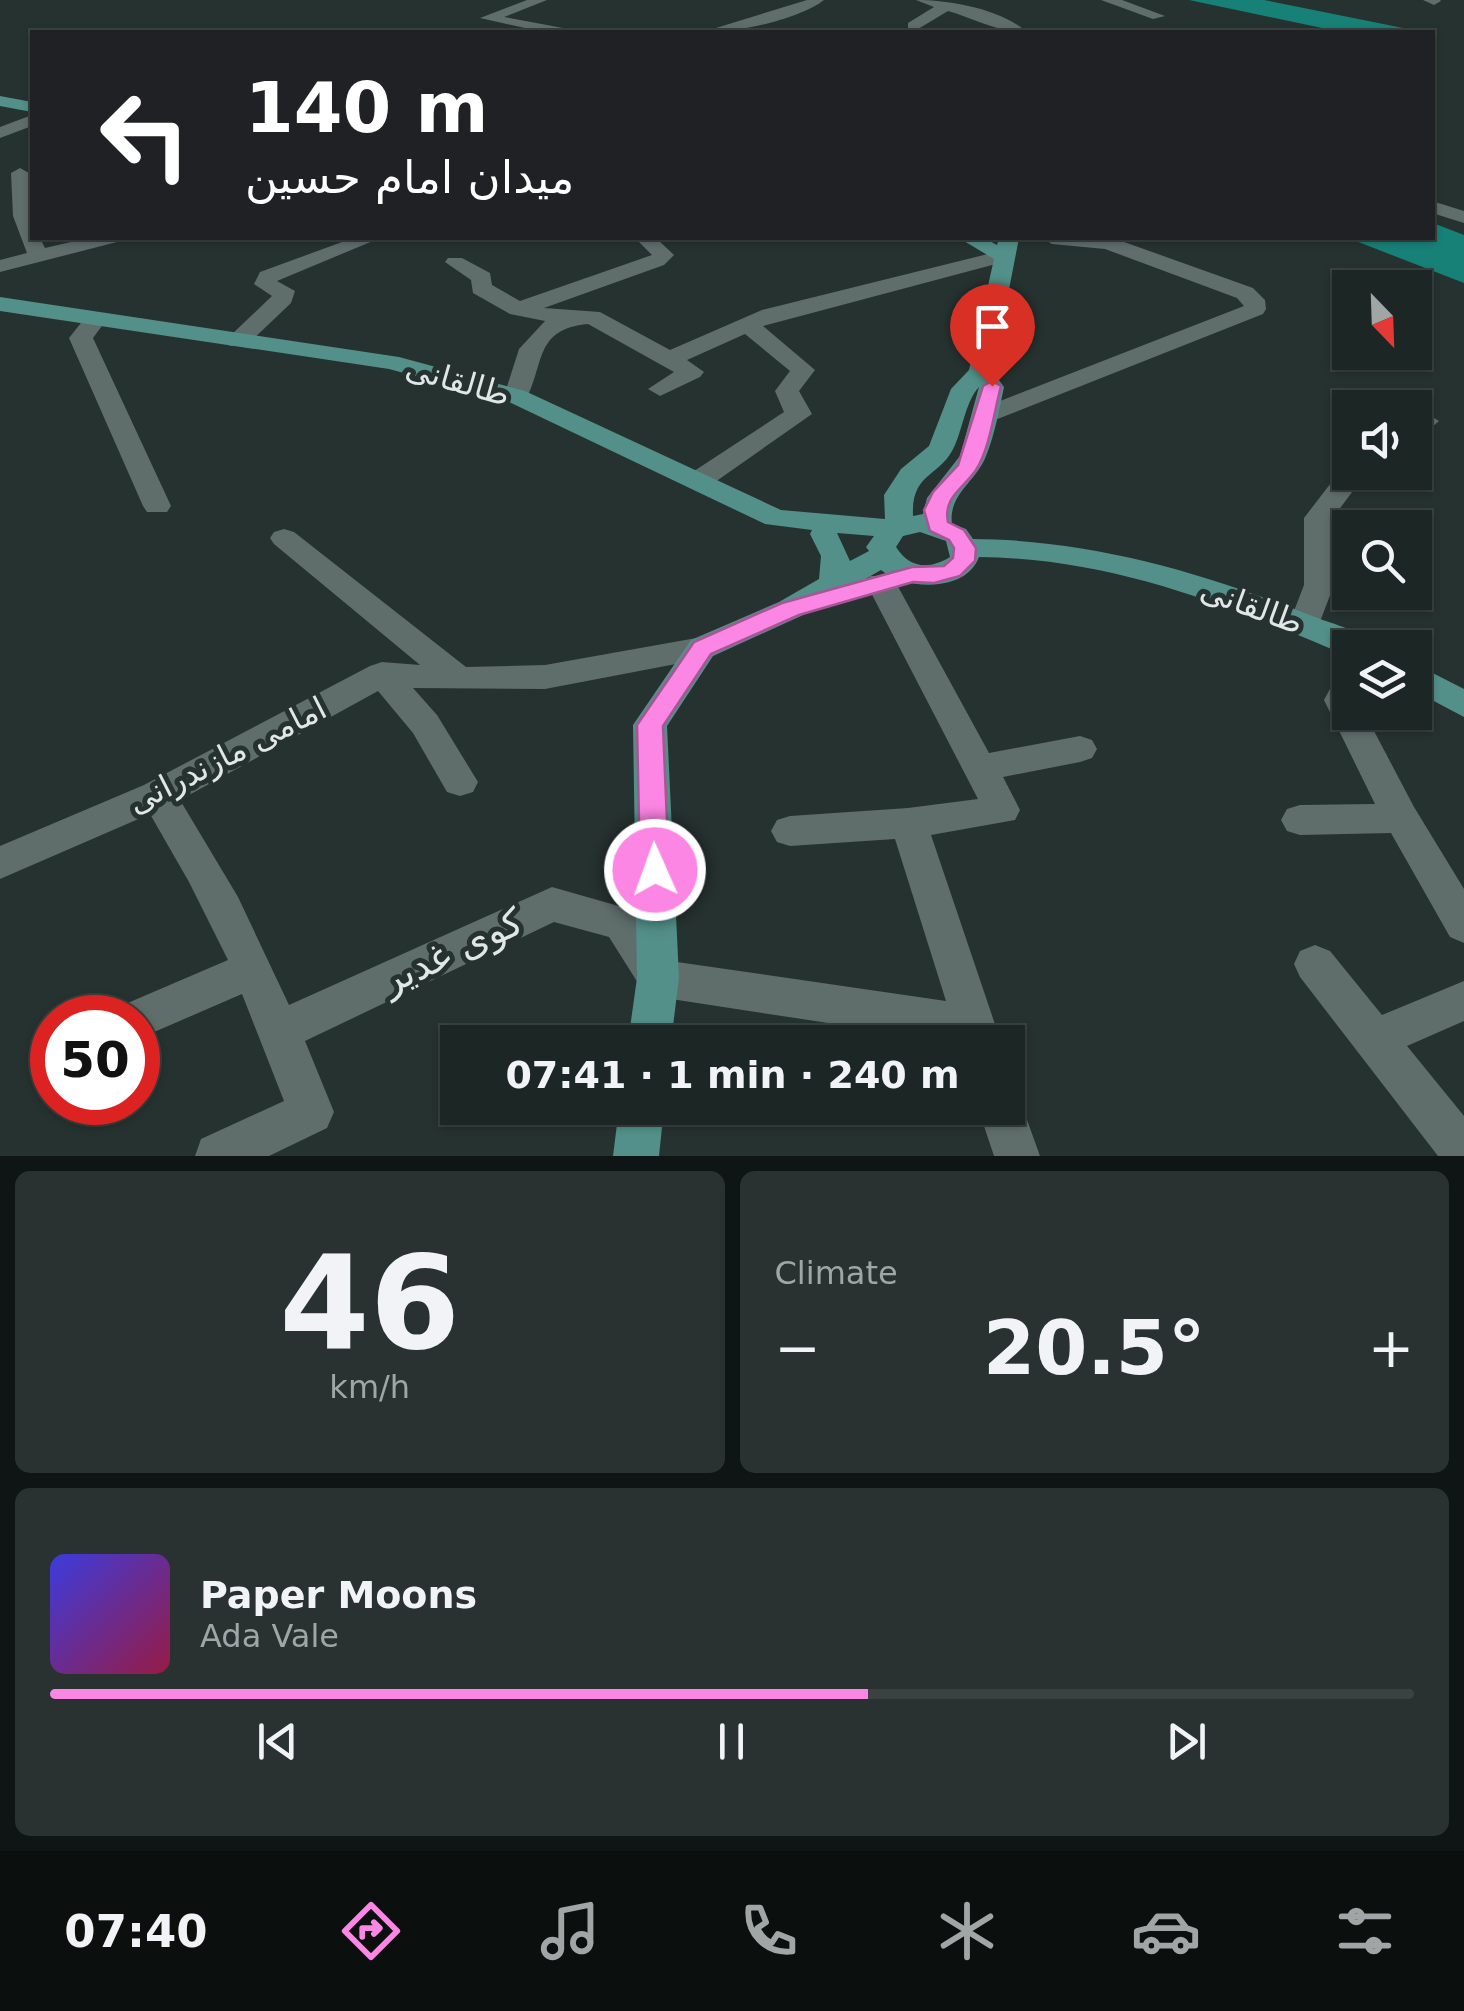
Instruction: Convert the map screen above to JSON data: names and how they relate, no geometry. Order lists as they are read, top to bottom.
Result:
{
  "streets": {
    "main road": ["طالقانی"],
    "street": ["امامی مازندرانی", "کوی غدیر"]
  },
  "north": "bottom right",
  "page": {
    "turn": ["140 m", "میدان امام حسین"],
    "limit": "50",
    "trip": "07:41 · 1 min · 240 m",
    "tile": [
      ["46", "km/h"],
      "Climate"
    ],
    "heat": ["−", "20.5°", "+"],
    "song": ["Paper Moons", "Ada Vale"],
    "tabs": "07:40"
  }
}
